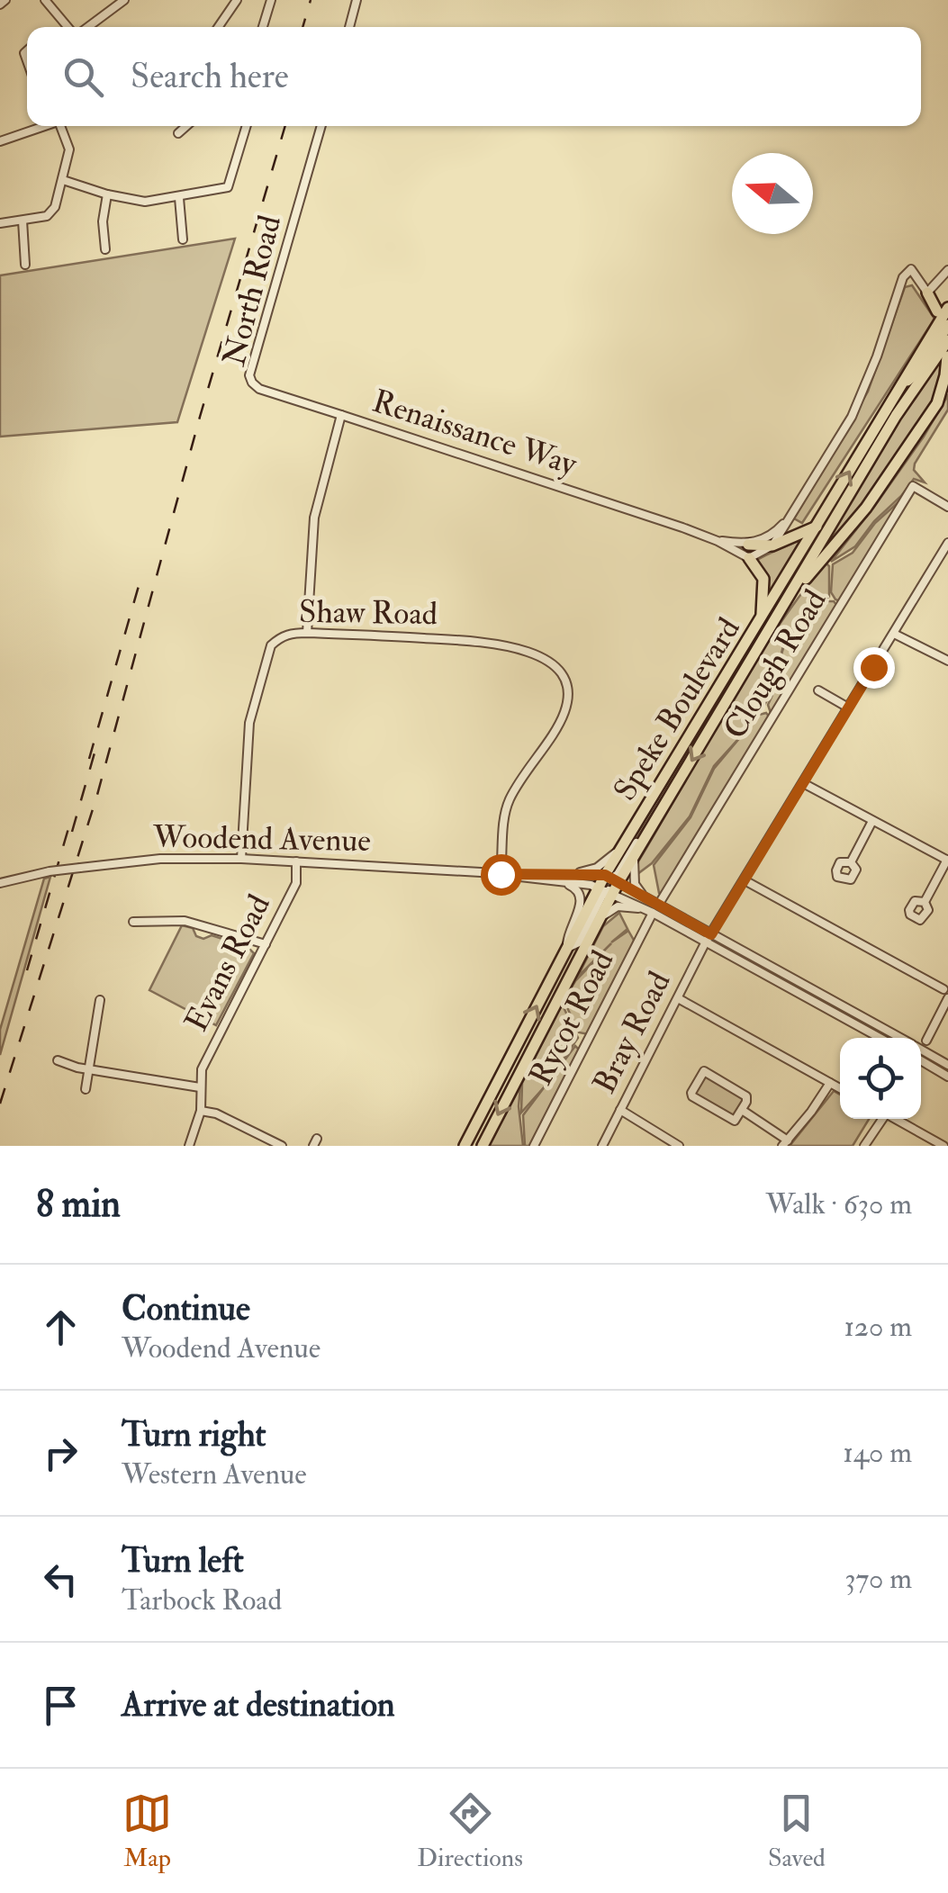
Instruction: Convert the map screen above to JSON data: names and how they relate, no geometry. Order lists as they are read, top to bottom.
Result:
{
  "streets": {
    "highway": ["Speke Boulevard"],
    "street": [
      "North Road",
      "Renaissance Way",
      "Shaw Road",
      "Clough Road",
      "Woodend Avenue",
      "Evans Road",
      "Rycot Road",
      "Bray Road"
    ]
  },
  "crossings": [
    ["North Road", "Renaissance Way"],
    ["Renaissance Way", "Shaw Road"],
    ["Shaw Road", "Woodend Avenue"],
    ["Speke Boulevard", "Woodend Avenue"],
    ["Woodend Avenue", "Evans Road"],
    ["Woodend Avenue", "Rycot Road"],
    ["Woodend Avenue", "Bray Road"]
  ],
  "north": "left",
  "page": {
    "search": "Search here",
    "heading": ["8 min", "Walk · 630 m"],
    "list": [
      ["Continue", "Woodend Avenue", "120 m"],
      ["Turn right", "Western Avenue", "140 m"],
      ["Turn left", "Tarbock Road", "370 m"],
      "Arrive at destination"
    ],
    "nav": ["Map", "Directions", "Saved"]
  }
}
